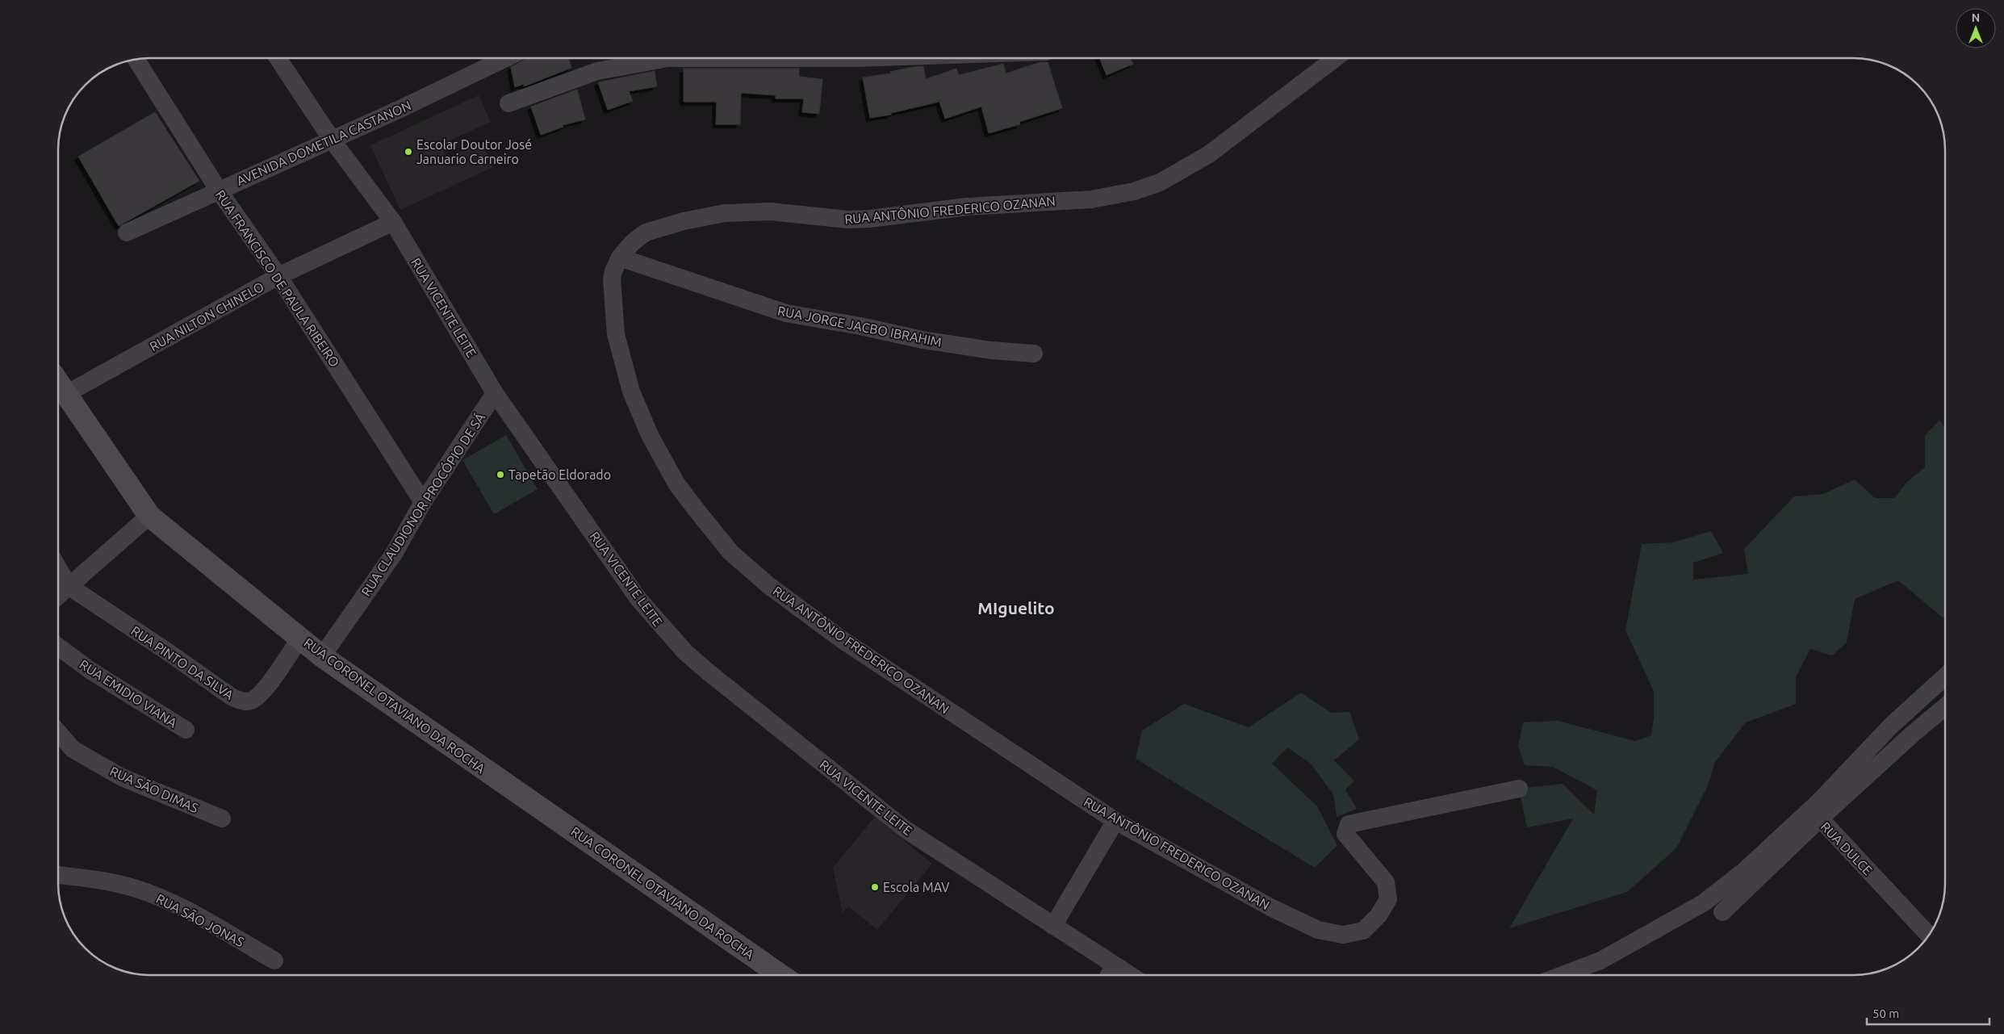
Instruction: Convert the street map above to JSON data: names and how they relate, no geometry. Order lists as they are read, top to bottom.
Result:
{
  "streets": {
    "street": [
      "AVENIDA DOMETILA CASTANON",
      "RUA ANTÔNIO FREDERICO OZANAN",
      "RUA FRANCISCO DE PAULA RIBEIRO",
      "RUA VICENTE LEITE",
      "RUA NILTON CHINELO",
      "RUA JORGE JACBO IBRAHIM",
      "RUA CLAUDIONOR PROCÓPIO DE SÁ",
      "RUA PINTO DA SILVA",
      "RUA EMIDIO VIANA",
      "RUA CORONEL OTAVIANO DA ROCHA",
      "RUA SÃO DIMAS",
      "RUA DULCE",
      "RUA SÃO JONAS"
    ]
  },
  "crossings": [
    ["AVENIDA DOMETILA CASTANON", "RUA FRANCISCO DE PAULA RIBEIRO"],
    ["AVENIDA DOMETILA CASTANON", "RUA VICENTE LEITE"],
    ["RUA ANTÔNIO FREDERICO OZANAN", "RUA JORGE JACBO IBRAHIM"],
    ["RUA FRANCISCO DE PAULA RIBEIRO", "RUA NILTON CHINELO"],
    ["RUA FRANCISCO DE PAULA RIBEIRO", "RUA CLAUDIONOR PROCÓPIO DE SÁ"],
    ["RUA VICENTE LEITE", "RUA NILTON CHINELO"],
    ["RUA VICENTE LEITE", "RUA CLAUDIONOR PROCÓPIO DE SÁ"],
    ["RUA NILTON CHINELO", "RUA CORONEL OTAVIANO DA ROCHA"],
    ["RUA CLAUDIONOR PROCÓPIO DE SÁ", "RUA CORONEL OTAVIANO DA ROCHA"],
    ["RUA PINTO DA SILVA", "RUA CORONEL OTAVIANO DA ROCHA"]
  ],
  "districts": ["MIguelito"],
  "places": ["Escolar Doutor José Januario Carneiro", "Tapetão Eldorado", "Escola MAV"],
  "scale_bar": "50 m",
  "north": "top"
}
